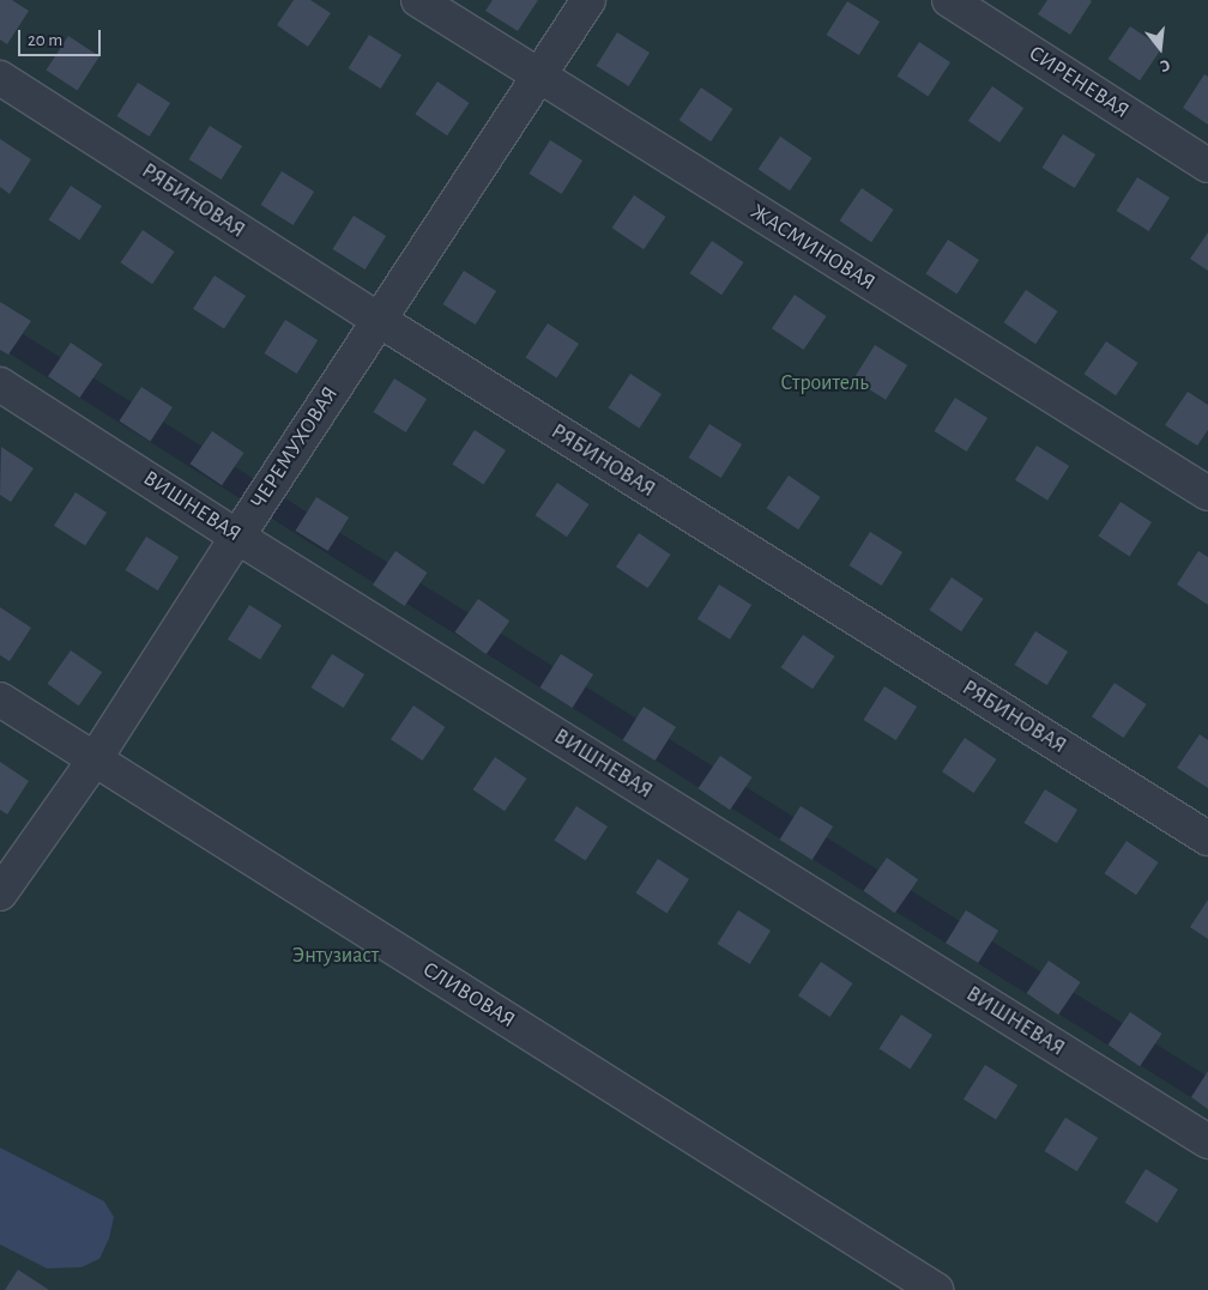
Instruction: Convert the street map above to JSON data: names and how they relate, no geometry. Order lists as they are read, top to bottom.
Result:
{
  "streets": {
    "street": [
      "СИРЕНЕВАЯ",
      "РЯБИНОВАЯ",
      "ЖАСМИНОВАЯ",
      "ЧЕРЕМУХОВАЯ",
      "ВИШНЕВАЯ",
      "СЛИВОВАЯ"
    ]
  },
  "crossings": [
    ["РЯБИНОВАЯ", "ЧЕРЕМУХОВАЯ"],
    ["ЖАСМИНОВАЯ", "ЧЕРЕМУХОВАЯ"],
    ["ЧЕРЕМУХОВАЯ", "ВИШНЕВАЯ"],
    ["ЧЕРЕМУХОВАЯ", "СЛИВОВАЯ"]
  ],
  "parks": ["Строитель", "Энтузиаст"],
  "scale_bar": "20 m",
  "north": "bottom"
}
